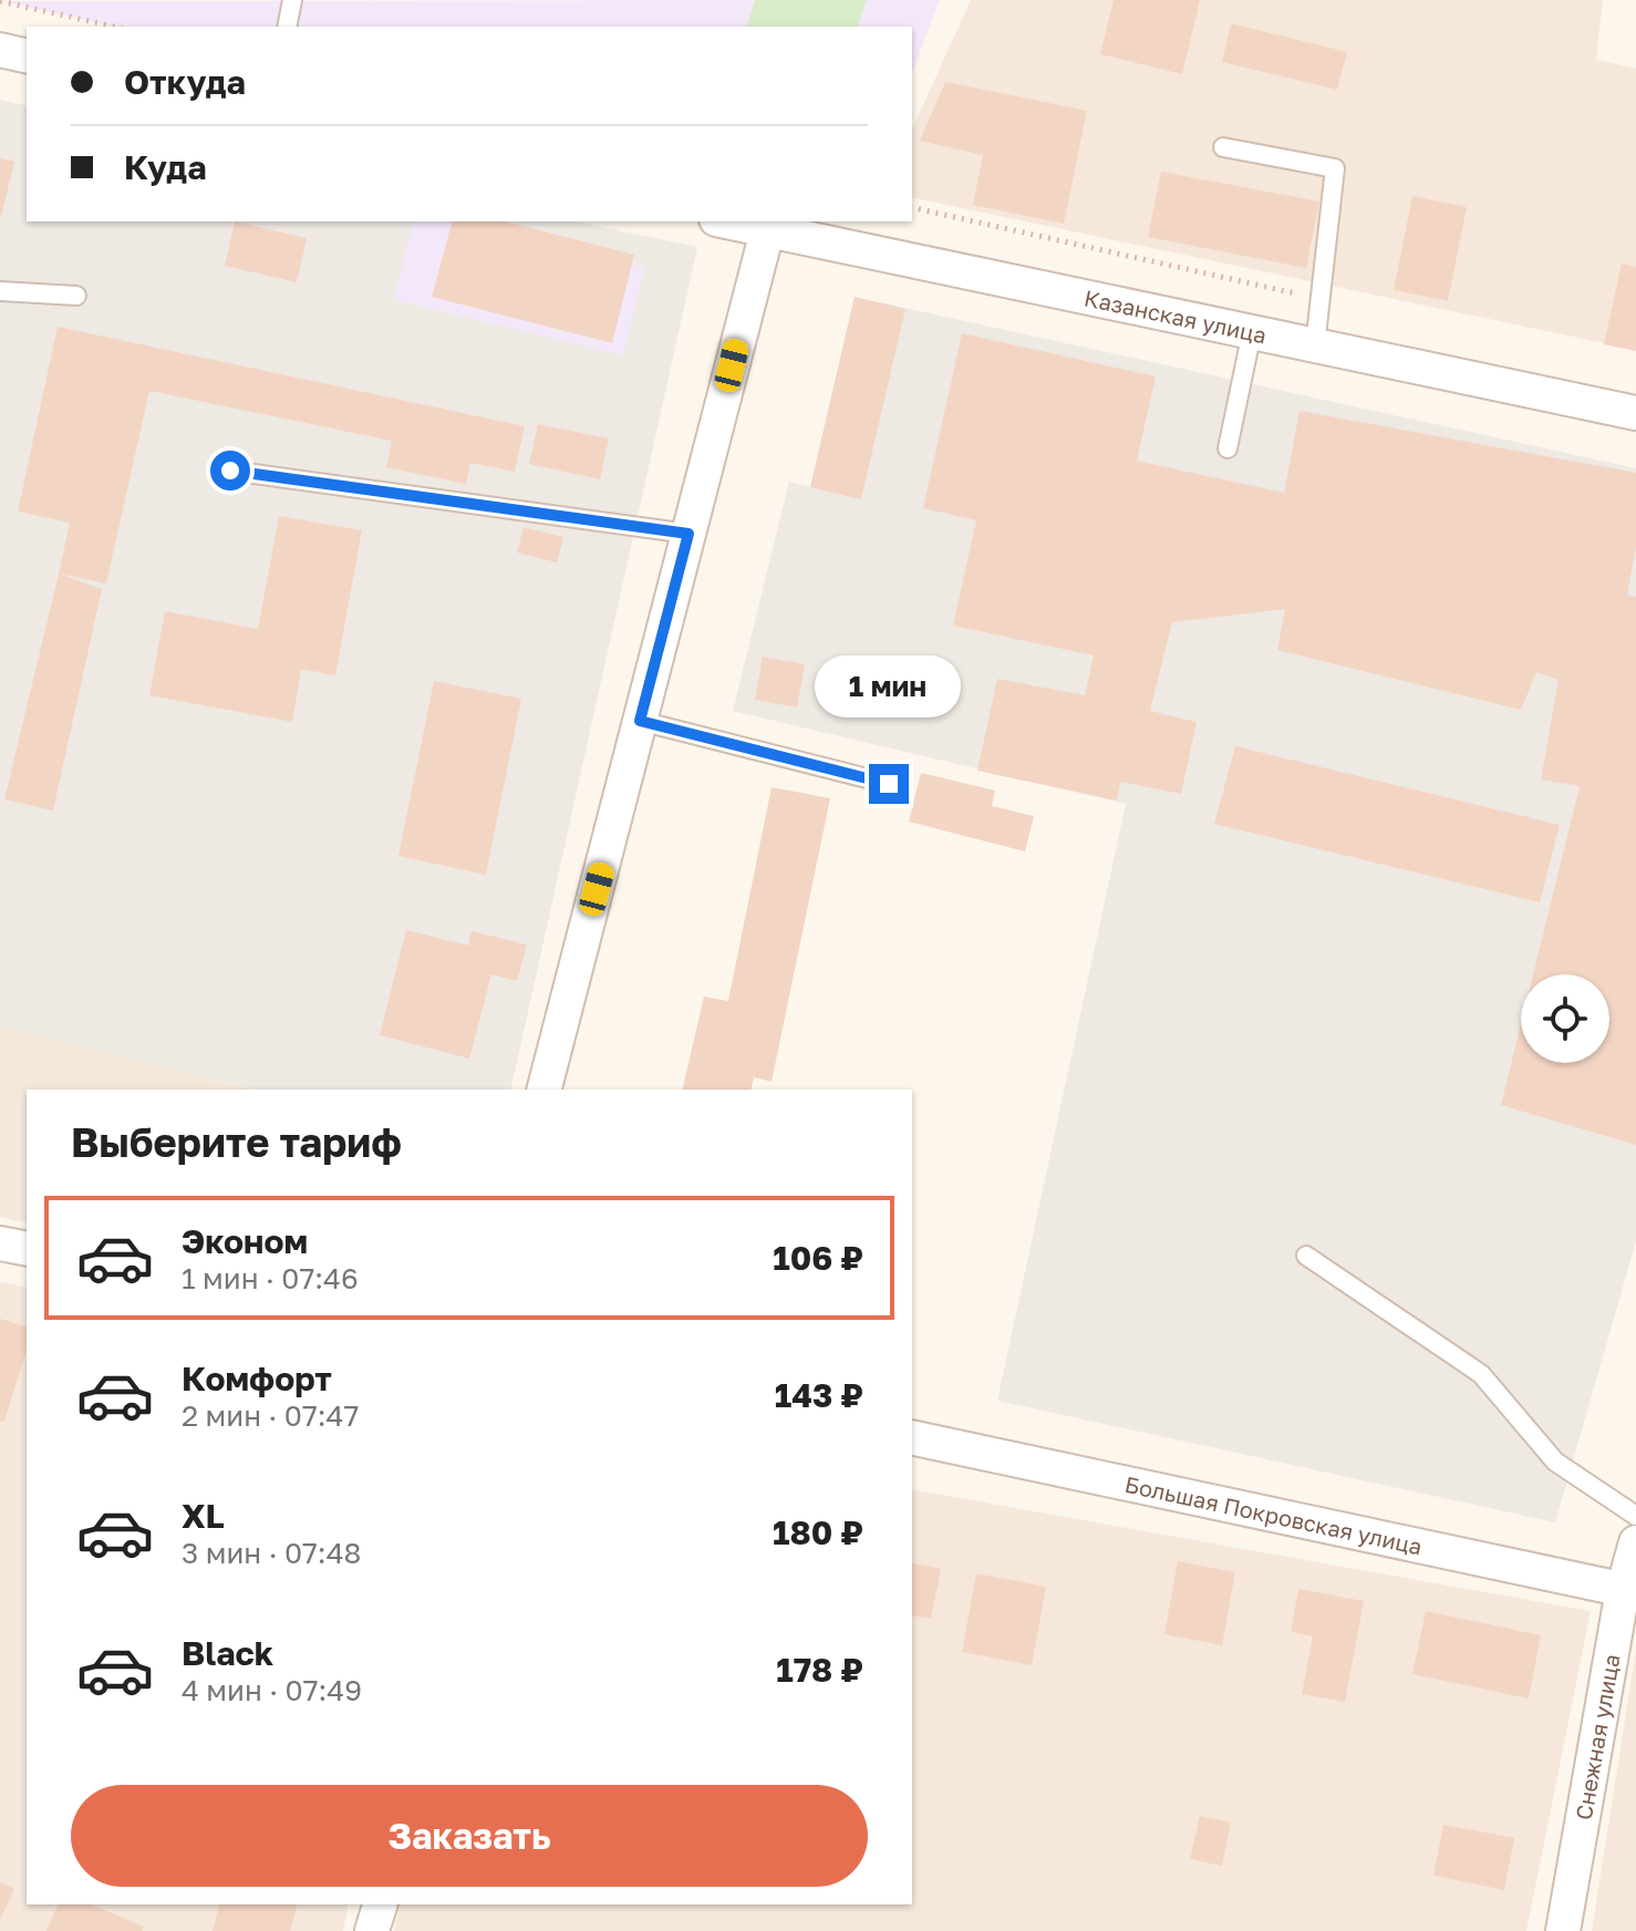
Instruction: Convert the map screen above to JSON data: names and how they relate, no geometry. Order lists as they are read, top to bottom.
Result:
{
  "streets": {
    "street": ["Казанская улица", "Большая Покровская улица", "Снежная улица"]
  },
  "crossings": [
    ["Большая Покровская улица", "Снежная улица"]
  ],
  "page": {
    "banner": ["Откуда", "Куда"],
    "bubble": "1 мин",
    "heading": "Выберите тариф",
    "list": [
      {
        "name": "Эконом",
        "note": "1 мин · 07:46",
        "value": "106 ₽"
      },
      {
        "name": "Комфорт",
        "note": "2 мин · 07:47",
        "value": "143 ₽"
      },
      {
        "name": "XL",
        "note": "3 мин · 07:48",
        "value": "180 ₽"
      },
      {
        "name": "Black",
        "note": "4 мин · 07:49",
        "value": "178 ₽"
      }
    ],
    "buttons": "Заказать"
  }
}
